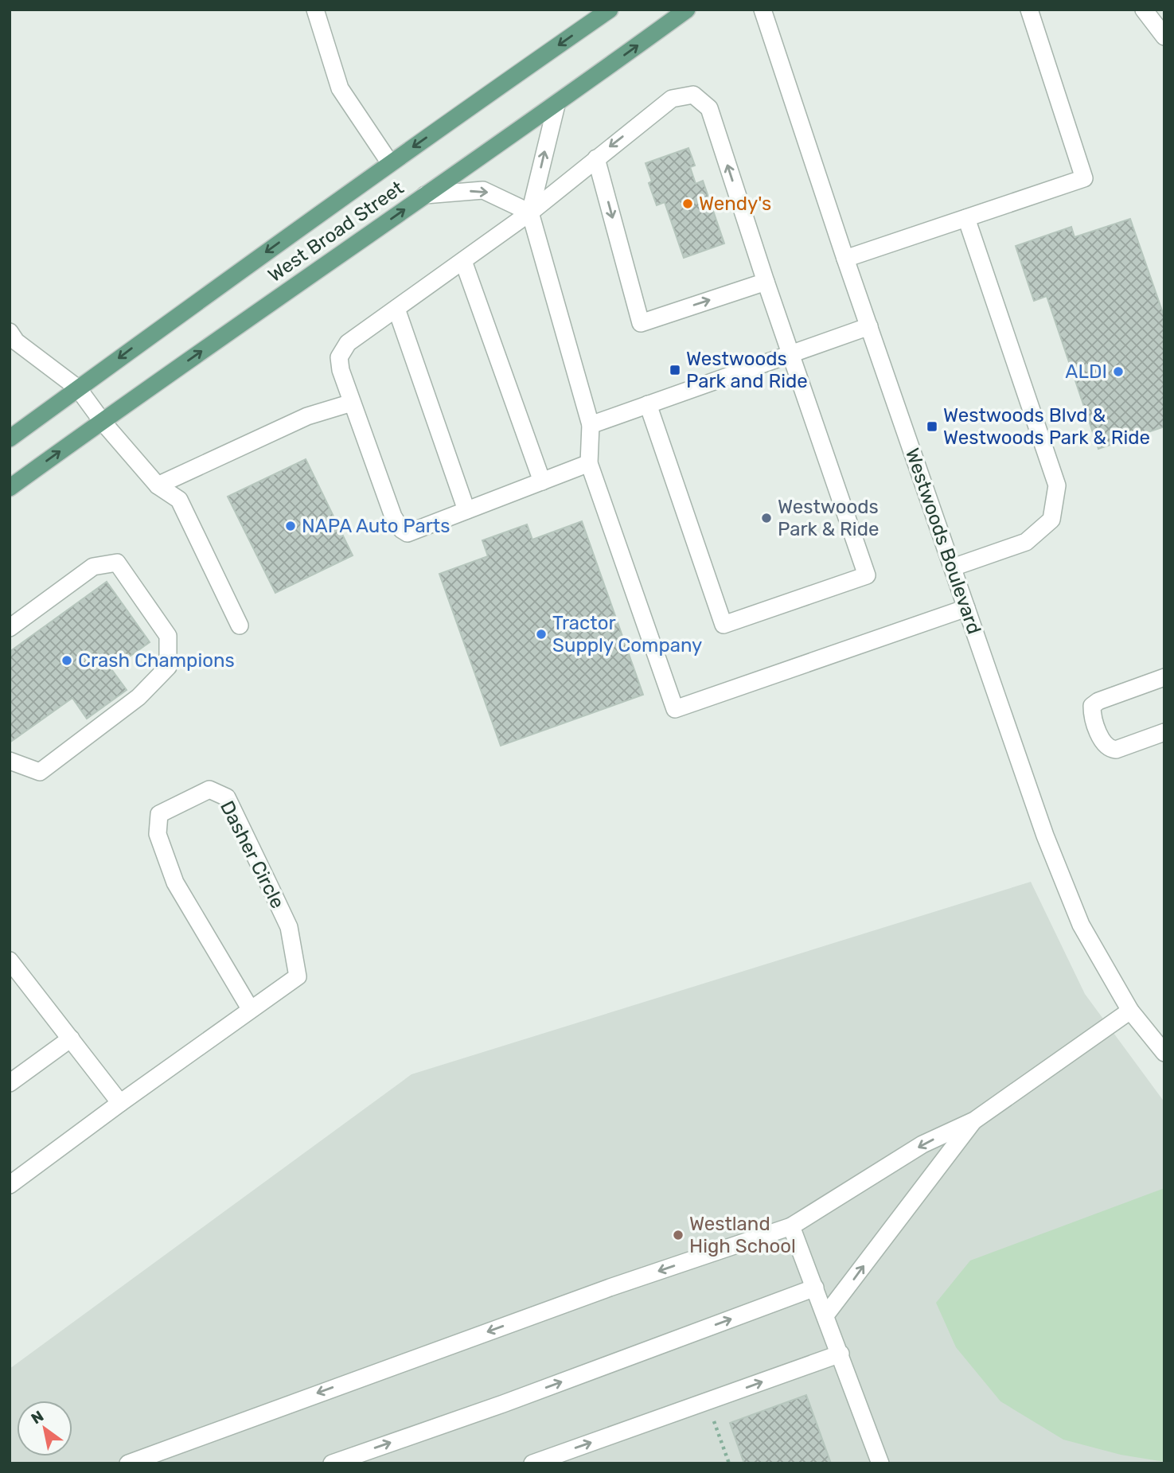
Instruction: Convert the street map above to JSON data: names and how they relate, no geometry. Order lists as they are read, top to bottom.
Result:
{
  "streets": {
    "main road": ["West Broad Street"],
    "street": ["Westwoods Boulevard", "Dasher Circle"]
  },
  "places": {
    "other": [
      "Wendy's",
      "ALDI",
      "Westwoods Park & Ride",
      "NAPA Auto Parts",
      "Tractor Supply Company",
      "Crash Champions",
      "Westland High School"
    ],
    "transit": ["Westwoods Park and Ride", "Westwoods Blvd & Westwoods Park & Ride"]
  },
  "north": "top left"
}
